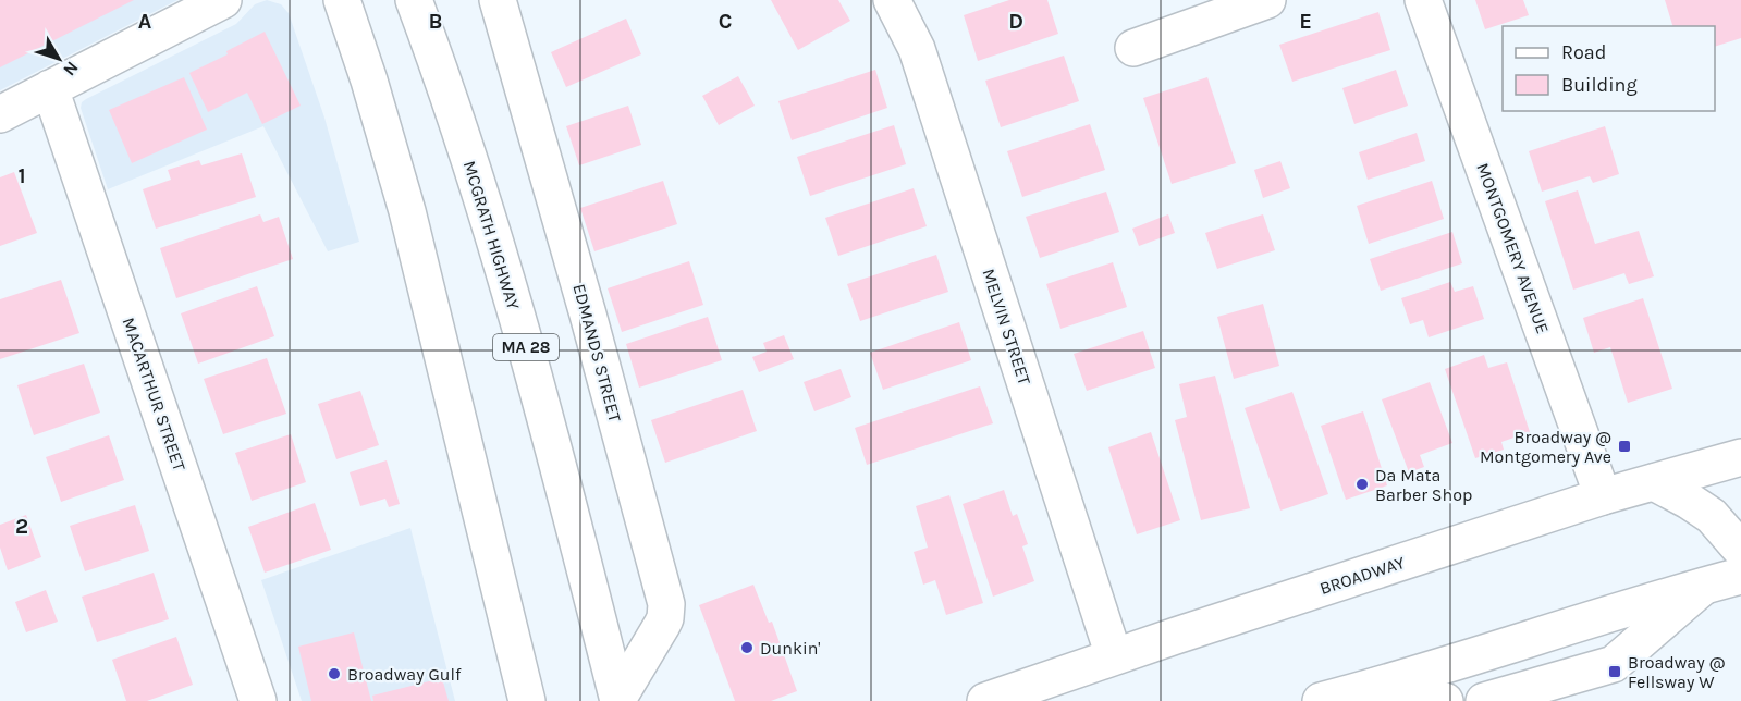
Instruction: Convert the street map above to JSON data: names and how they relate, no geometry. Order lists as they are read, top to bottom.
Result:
{
  "streets": {
    "main road": [
      "MCGRATH HIGHWAY",
      "MONTGOMERY AVENUE",
      "MELVIN STREET",
      "MA 28",
      "EDMANDS STREET",
      "MACARTHUR STREET",
      "BROADWAY"
    ]
  },
  "crossings": [
    ["MCGRATH HIGHWAY", "EDMANDS STREET"],
    ["MONTGOMERY AVENUE", "BROADWAY"],
    ["MELVIN STREET", "BROADWAY"]
  ],
  "places": {
    "transit": ["Broadway @ Montgomery Ave", "Broadway @ Fellsway W"],
    "other": ["Da Mata Barber Shop", "Dunkin'", "Broadway Gulf"]
  },
  "legend": ["Road", "Building"],
  "north": "bottom right",
  "grid": {
    "columns": [
      "A",
      "B",
      "C",
      "D",
      "E"
    ],
    "rows": ["1", "2"]
  }
}
